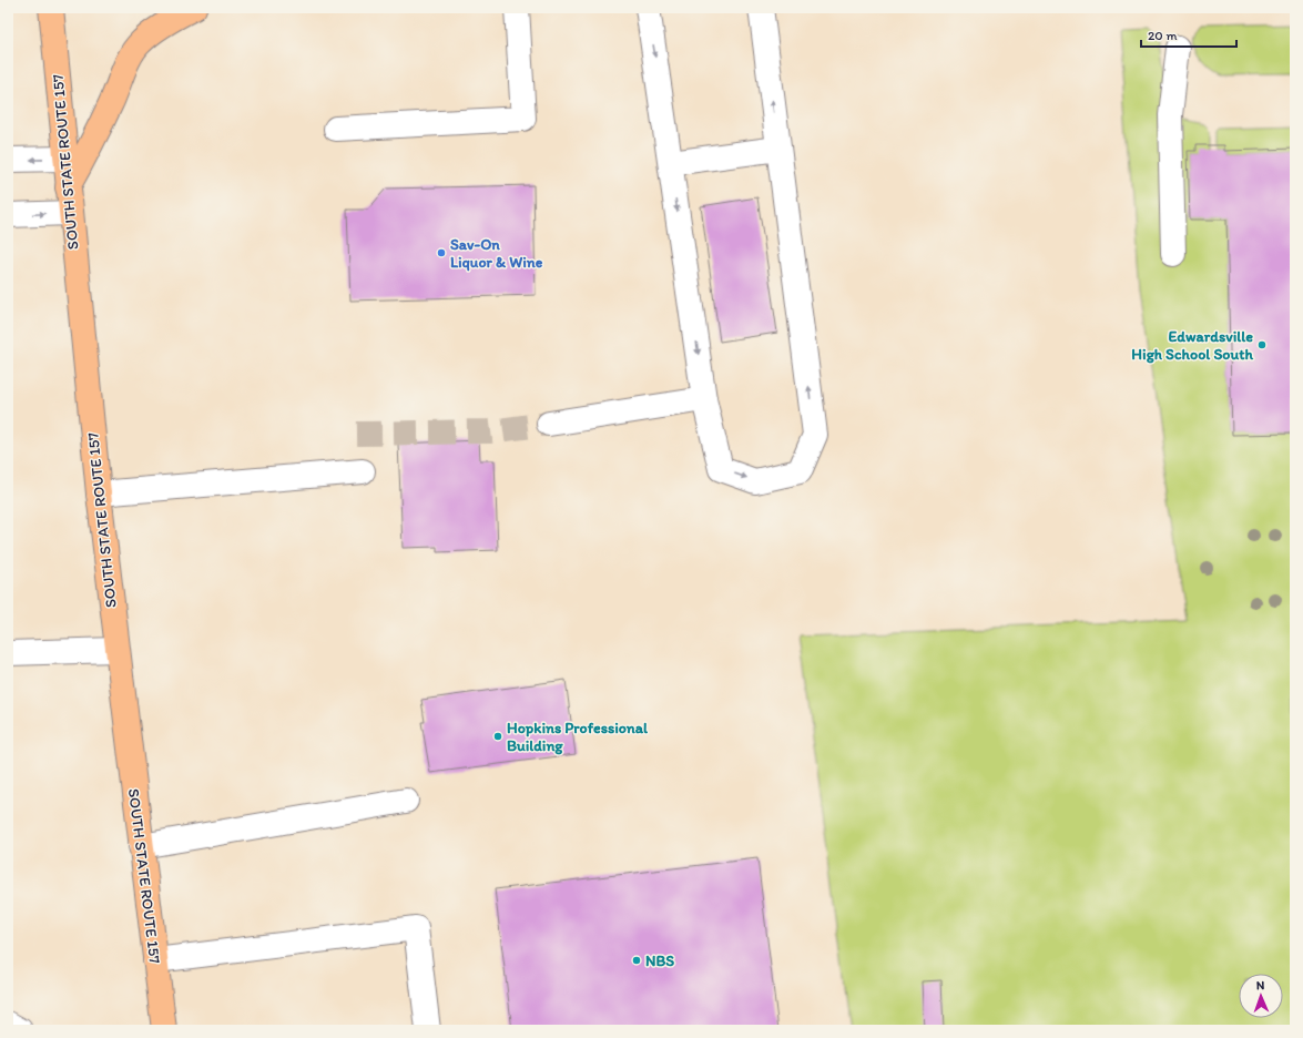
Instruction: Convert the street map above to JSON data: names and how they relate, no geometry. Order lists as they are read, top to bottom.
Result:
{
  "streets": {
    "main road": ["SOUTH STATE ROUTE 157"]
  },
  "places": [
    "Sav-On Liquor & Wine",
    "Edwardsville High School South",
    "Hopkins Professional Building",
    "NBS"
  ],
  "scale_bar": "20 m",
  "north": "top"
}
